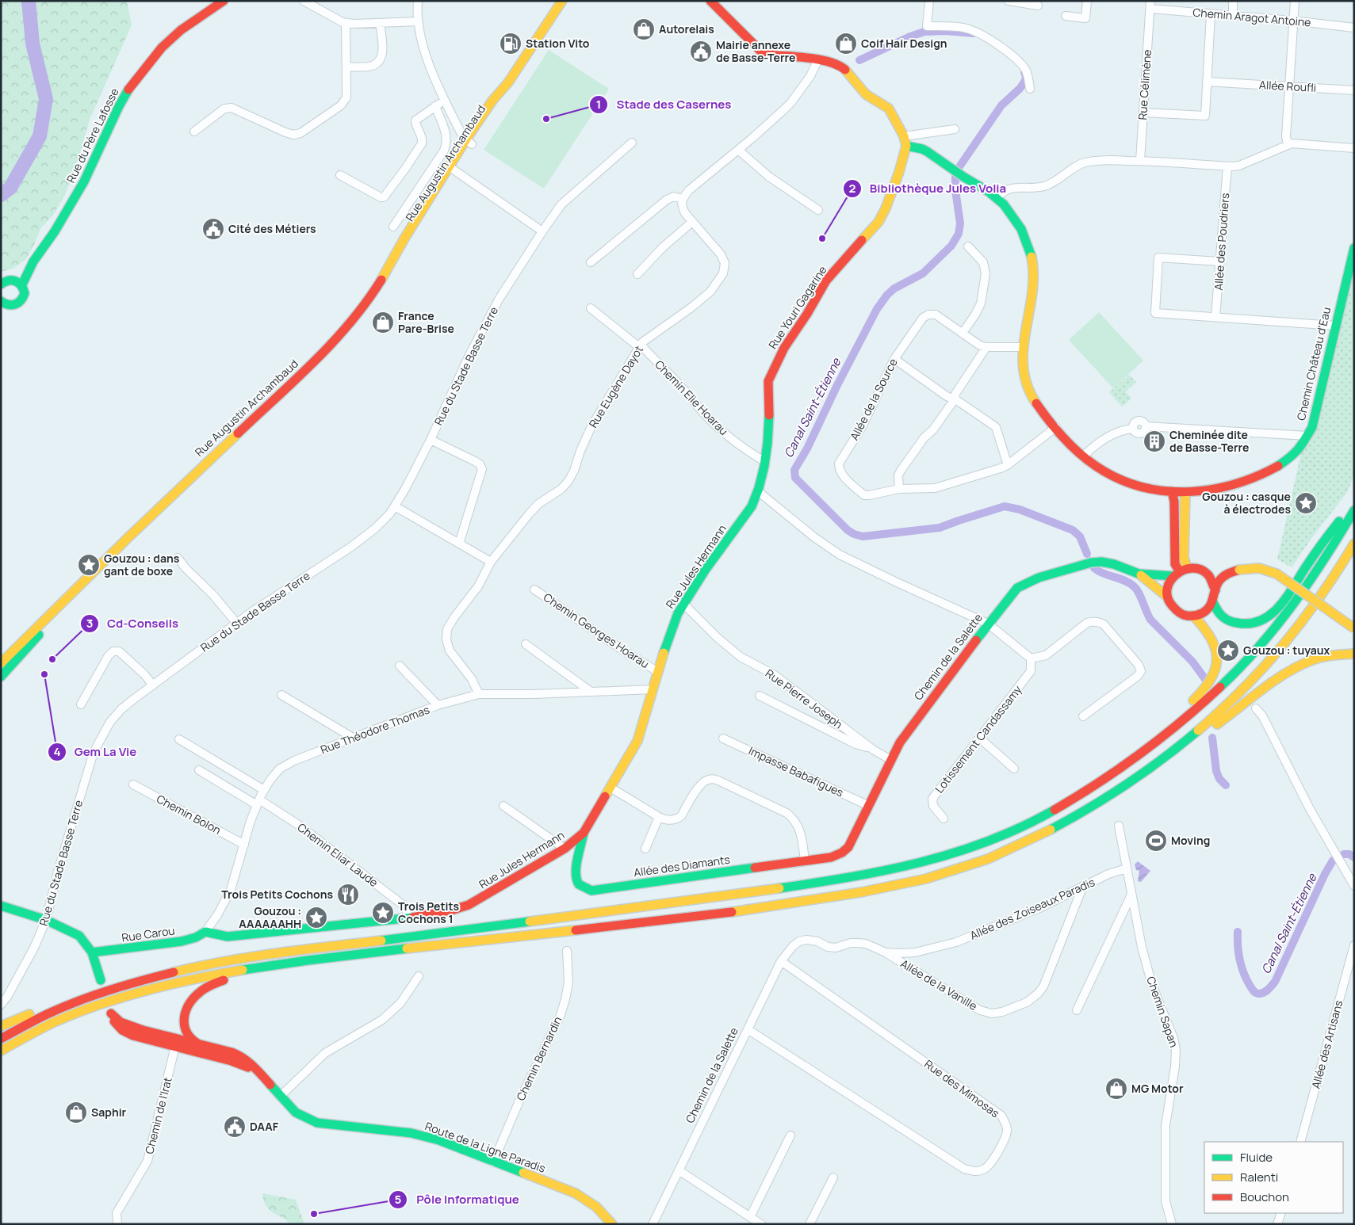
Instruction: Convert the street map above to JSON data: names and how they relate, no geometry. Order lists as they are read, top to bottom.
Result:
{
  "streets": {
    "main road": [
      "Rue du Père Lafosse",
      "Rue Augustin Archambaud",
      "Rue Youri Gagarine",
      "Chemin Château d'Eau",
      "Rue Jules Hermann",
      "Chemin de la Salette",
      "Allée des Diamants",
      "Rue Carou",
      "Route de la Ligne Paradis"
    ],
    "street": [
      "Chemin Aragot Antoine",
      "Rue Célimène",
      "Allée Roufli",
      "Allée des Poudriers",
      "Rue du Stade Basse Terre",
      "Rue Eugène Dayot",
      "Chemin Elie Hoarau",
      "Allée de la Source",
      "Chemin Georges Hoarau",
      "Rue Pierre Joseph",
      "Rue Théodore Thomas",
      "Lotissement Candassamy",
      "Impasse Babafigues",
      "Chemin Bolon",
      "Chemin Eliar Laude",
      "Allée des Zoiseaux Paradis",
      "Allée de la Vanille",
      "Chemin Sapan",
      "Allée des Artisans",
      "Chemin Bernardin",
      "Rue des Mimosas",
      "Chemin de l'Irat"
    ]
  },
  "crossings": [
    ["Chemin Aragot Antoine", "Rue Célimène"],
    ["Rue Youri Gagarine", "Chemin Château d'Eau"],
    ["Rue Youri Gagarine", "Chemin Elie Hoarau"],
    ["Rue Youri Gagarine", "Rue Jules Hermann"],
    ["Chemin Château d'Eau", "Allée de la Source"],
    ["Rue Eugène Dayot", "Chemin Elie Hoarau"],
    ["Rue Eugène Dayot", "Rue Théodore Thomas"],
    ["Rue Jules Hermann", "Chemin Georges Hoarau"],
    ["Rue Jules Hermann", "Rue Pierre Joseph"],
    ["Rue Jules Hermann", "Rue Théodore Thomas"],
    ["Rue Jules Hermann", "Chemin Eliar Laude"],
    ["Rue Jules Hermann", "Allée des Diamants"],
    ["Rue Jules Hermann", "Rue Carou"],
    ["Chemin de la Salette", "Rue Pierre Joseph"],
    ["Chemin de la Salette", "Impasse Babafigues"],
    ["Chemin de la Salette", "Allée des Diamants"],
    ["Chemin de la Salette", "Allée des Zoiseaux Paradis"],
    ["Chemin de la Salette", "Rue des Mimosas"],
    ["Rue Théodore Thomas", "Chemin Bolon"],
    ["Rue Théodore Thomas", "Chemin Eliar Laude"],
    ["Rue Théodore Thomas", "Rue Carou"],
    ["Allée des Zoiseaux Paradis", "Allée de la Vanille"],
    ["Allée des Zoiseaux Paradis", "Chemin Sapan"],
    ["Chemin Bernardin", "Route de la Ligne Paradis"],
    ["Chemin de l'Irat", "Route de la Ligne Paradis"]
  ],
  "water": ["Canal Saint-Étienne"],
  "places": {
    "shop": [
      "Autorelais",
      "Coif Hair Design",
      "France Pare-Brise",
      "MG Motor",
      "Saphir"
    ],
    "fuel station": ["Station Vito"],
    "public building": ["Mairie annexe de Basse-Terre", "Cité des Métiers", "DAAF"],
    "other": [
      "Stade des Casernes",
      "Bibliothèque Jules Volia",
      "Cd-Conseils",
      "Gem La Vie",
      "Pôle Informatique"
    ],
    "building": ["Cheminée dite de Basse-Terre"],
    "place": [
      "Gouzou : casque à électrodes",
      "Gouzou : dans gant de boxe",
      "Gouzou : tuyaux",
      "Trois Petits Cochons 1",
      "Gouzou : AAAAAAHH"
    ],
    "sports": ["Moving"],
    "restaurant": ["Trois Petits Cochons"]
  },
  "legend": ["Fluide", "Ralenti", "Bouchon"]
}
